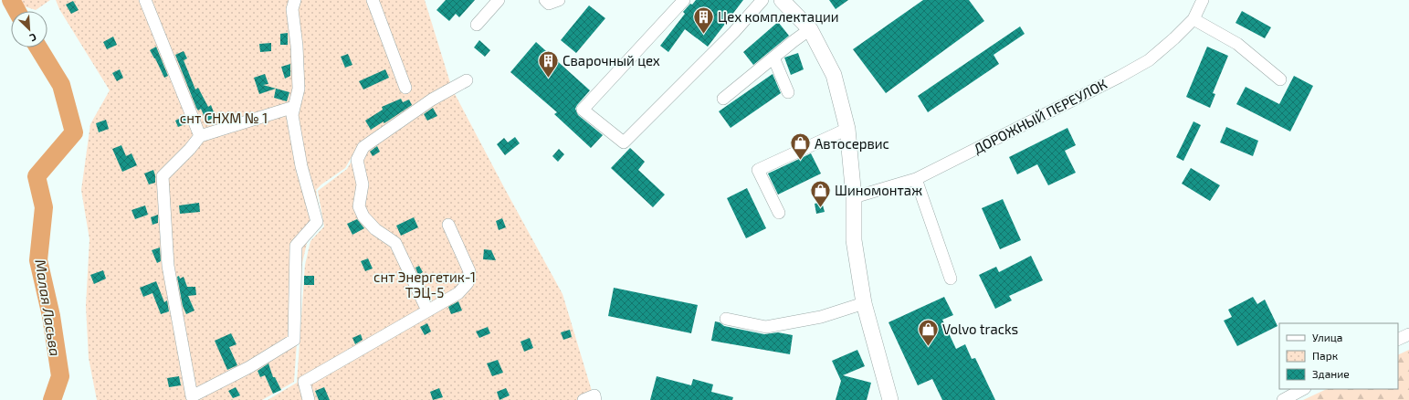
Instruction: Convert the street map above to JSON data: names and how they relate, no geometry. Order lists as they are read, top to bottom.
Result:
{
  "streets": {
    "street": ["ДОРОЖНЫЙ ПЕРЕУЛОК"]
  },
  "water": ["Малая Ласьва"],
  "parks": ["снт СНХМ № 1", "снт Энергетик-1 ТЭЦ-5"],
  "places": {
    "building": ["Цех комплектации", "Сварочный цех"],
    "shop": ["Автосервис", "Шиномонтаж", "Volvo tracks"]
  },
  "legend": ["Улица", "Парк", "Здание"],
  "north": "bottom right"
}
